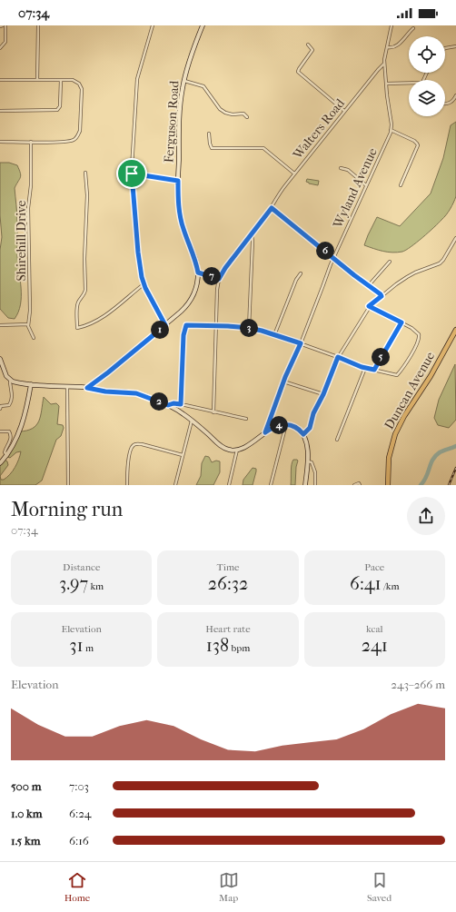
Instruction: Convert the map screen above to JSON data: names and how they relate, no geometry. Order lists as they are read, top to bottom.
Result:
{
  "streets": {
    "main road": ["Duncan Avenue"],
    "street": [
      "Ferguson Road",
      "Walters Road",
      "Wyland Avenue",
      "Shirehill Drive"
    ]
  },
  "page": {
    "status": "07:34",
    "pins": [
      "6",
      "7",
      "3",
      "1",
      "5",
      "2",
      "4"
    ],
    "heading": ["Morning run", "07:34"],
    "stats": [
      ["Distance", "3.97 km"],
      ["Time", "26:32"],
      ["Pace", "6:41 /km"],
      ["Elevation", "31 m"],
      ["Heart rate", "138 bpm"],
      ["kcal", "241"]
    ],
    "chart": ["Elevation", "243–266 m"],
    "list": [
      {
        "name": "500 m",
        "note": "7:03"
      },
      {
        "name": "1.0 km",
        "note": "6:24"
      },
      {
        "name": "1.5 km",
        "note": "6:16"
      }
    ],
    "tabs": ["Home", "Map", "Saved"]
  }
}
